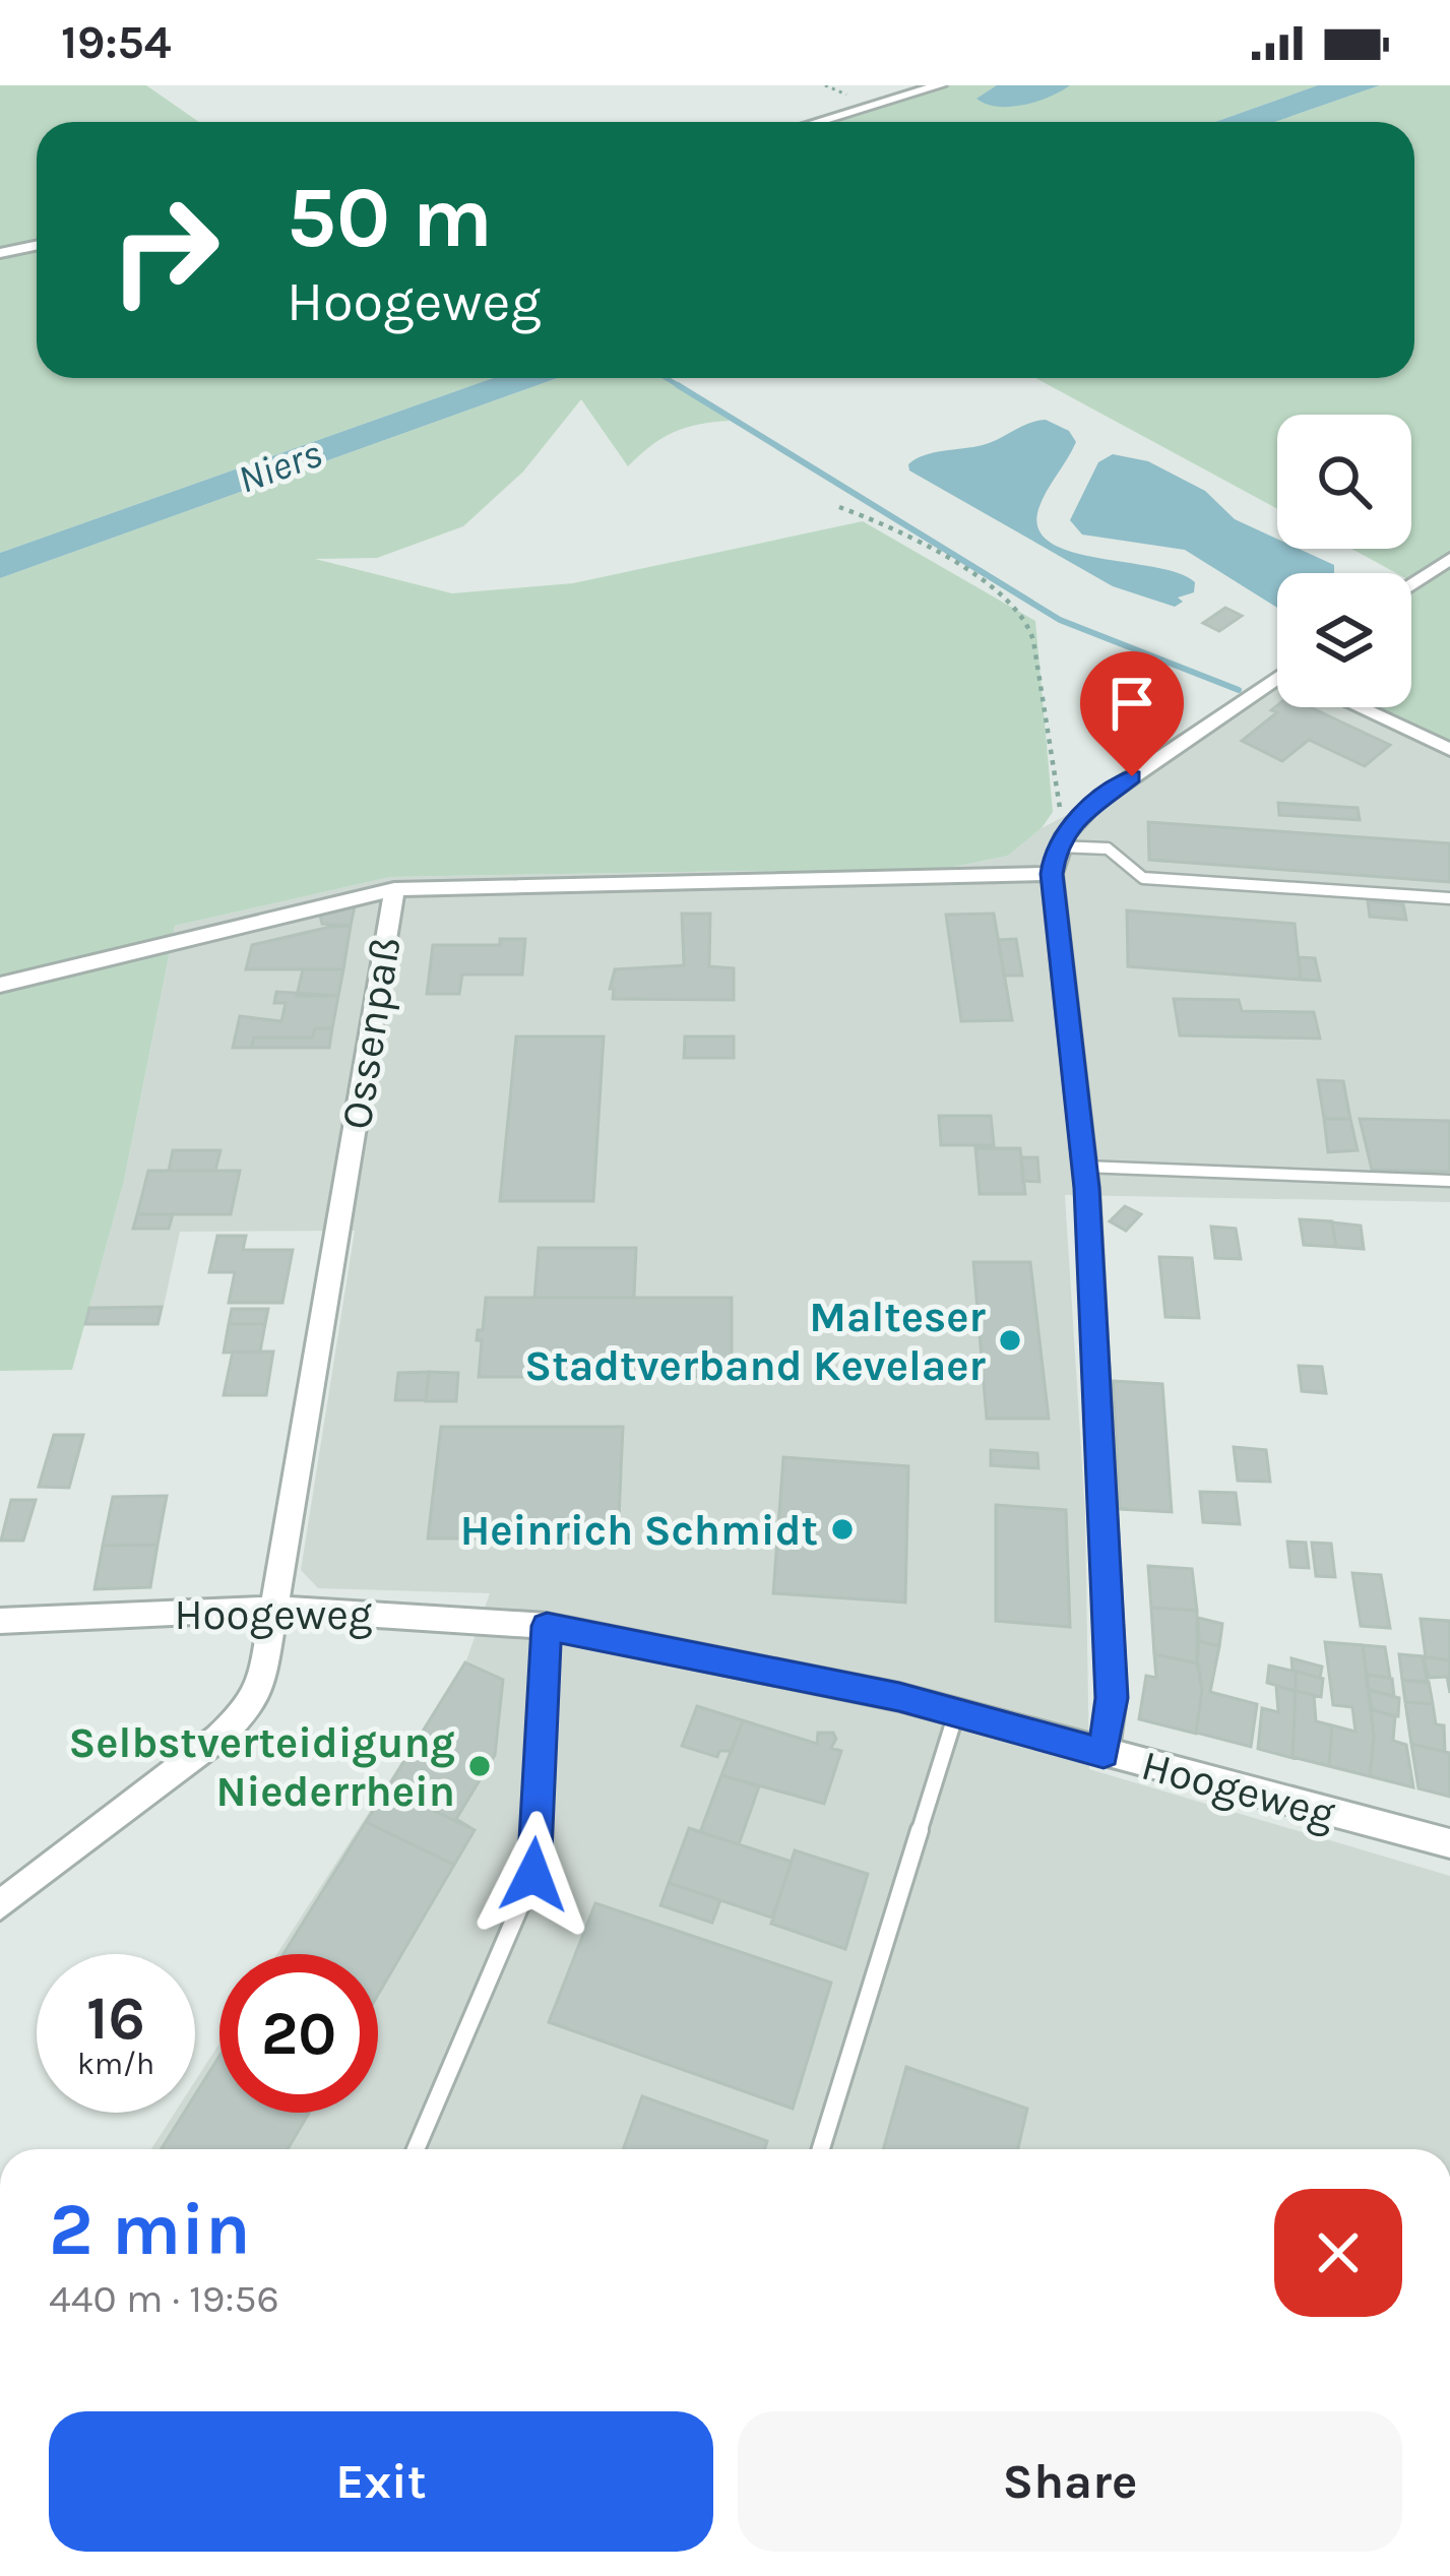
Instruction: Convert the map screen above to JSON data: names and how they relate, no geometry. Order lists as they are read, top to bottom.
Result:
{
  "streets": {
    "street": ["Ossenpaß", "Hoogeweg"]
  },
  "crossings": [
    ["Ossenpaß", "Hoogeweg"]
  ],
  "water": ["Niers"],
  "places": ["Malteser Stadtverband Kevelaer", "Heinrich Schmidt", "Selbstverteidigung Niederrhein"],
  "page": {
    "status": "19:54",
    "turn": ["50 m", "Hoogeweg"],
    "speed": "16 km/h",
    "limit": "20",
    "heading": ["2 min", "440 m · 19:56"],
    "buttons": ["Exit", "Share"]
  }
}
